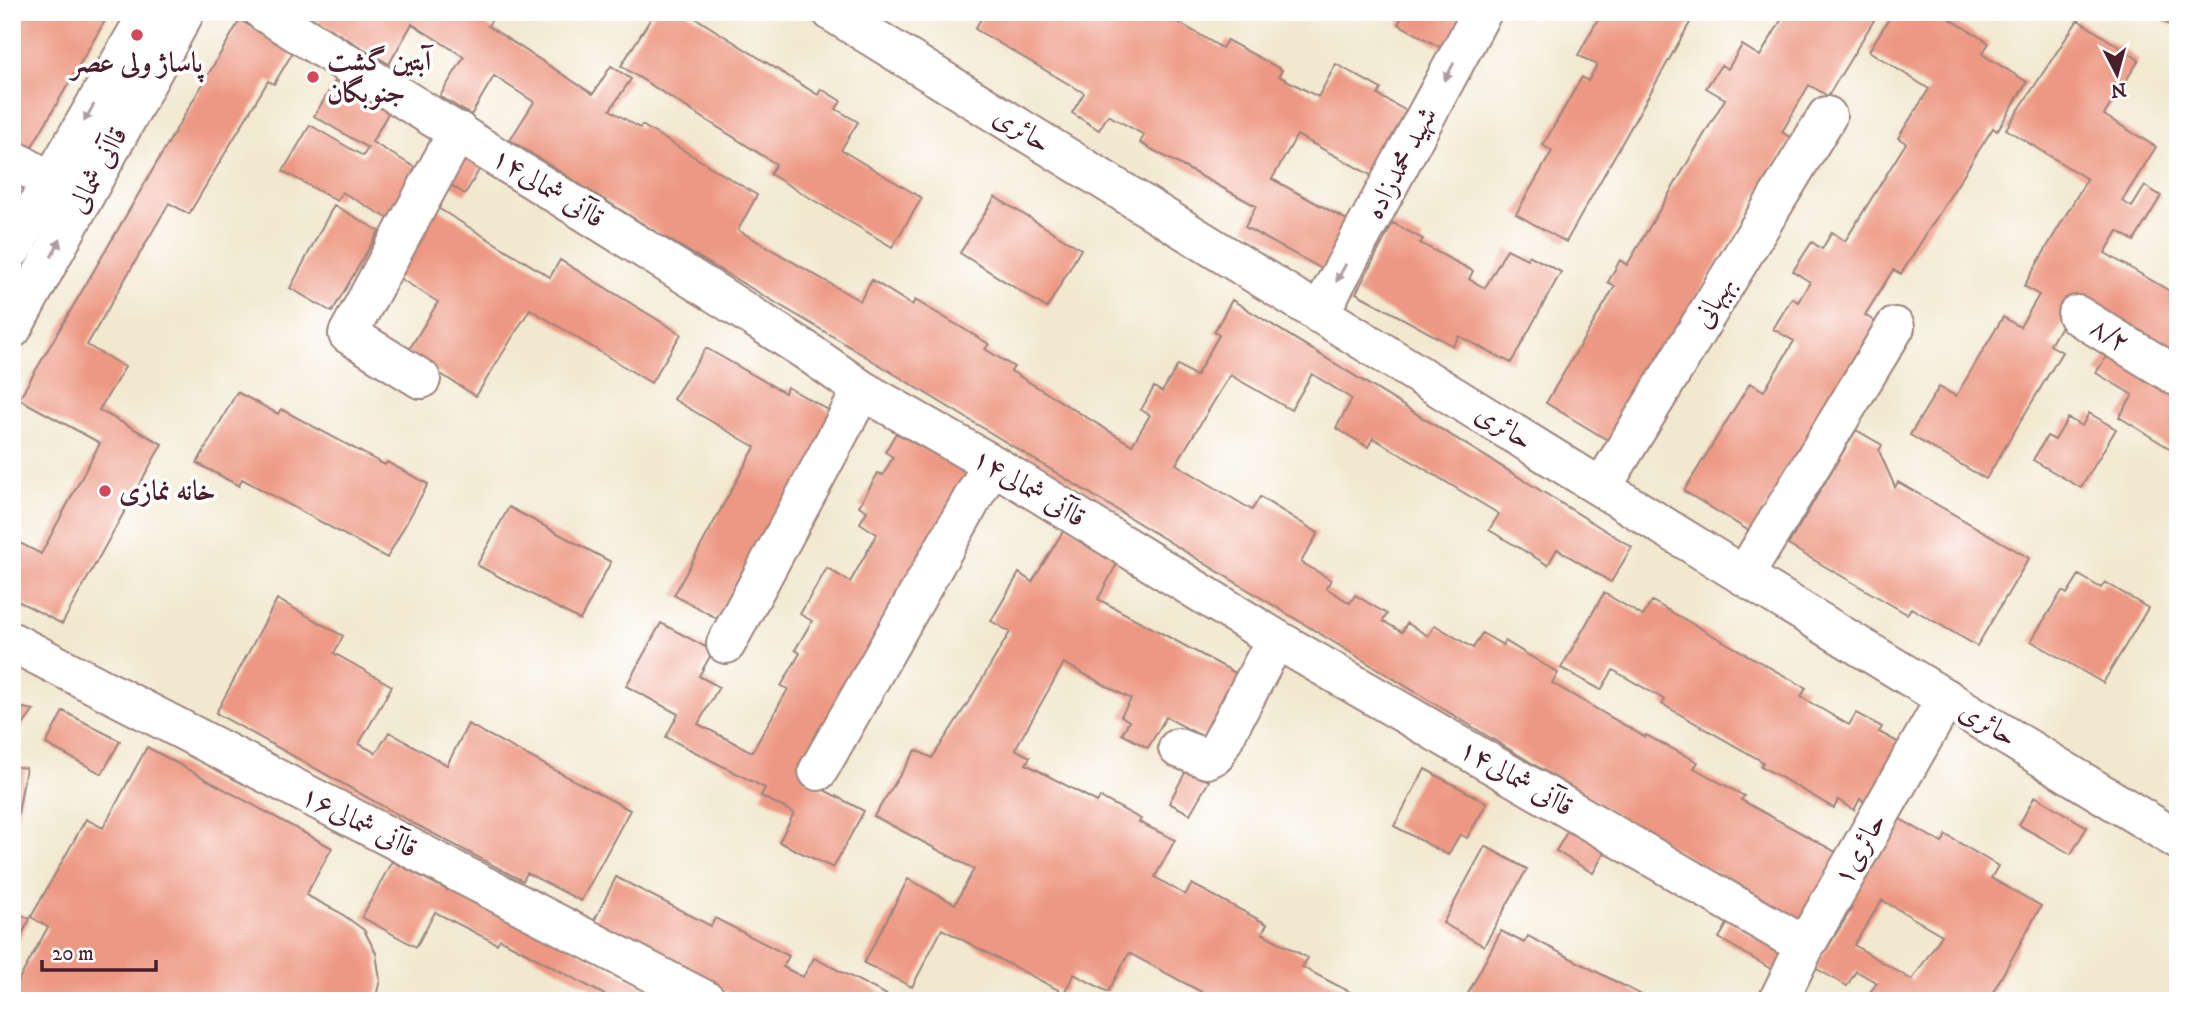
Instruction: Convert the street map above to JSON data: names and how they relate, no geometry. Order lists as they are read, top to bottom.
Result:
{
  "streets": {
    "street": [
      "حائری",
      "شهید محمدزاده",
      "قاآنی شمالی",
      "قاآنی شمالی۱۴",
      "بهبهانی",
      "۸/۲",
      "قاآنی شمالی۱۶",
      "حائری۱"
    ]
  },
  "crossings": [
    ["حائری", "شهید محمدزاده"],
    ["حائری", "بهبهانی"],
    ["حائری", "حائری۱"],
    ["قاآنی شمالی۱۴", "حائری۱"]
  ],
  "one_way": ["شهید محمدزاده"],
  "places": ["پاساژ ولی عصر", "آبتین گشت جنوبگان", "خانه نمازی"],
  "scale_bar": "20 m",
  "north": "bottom"
}
